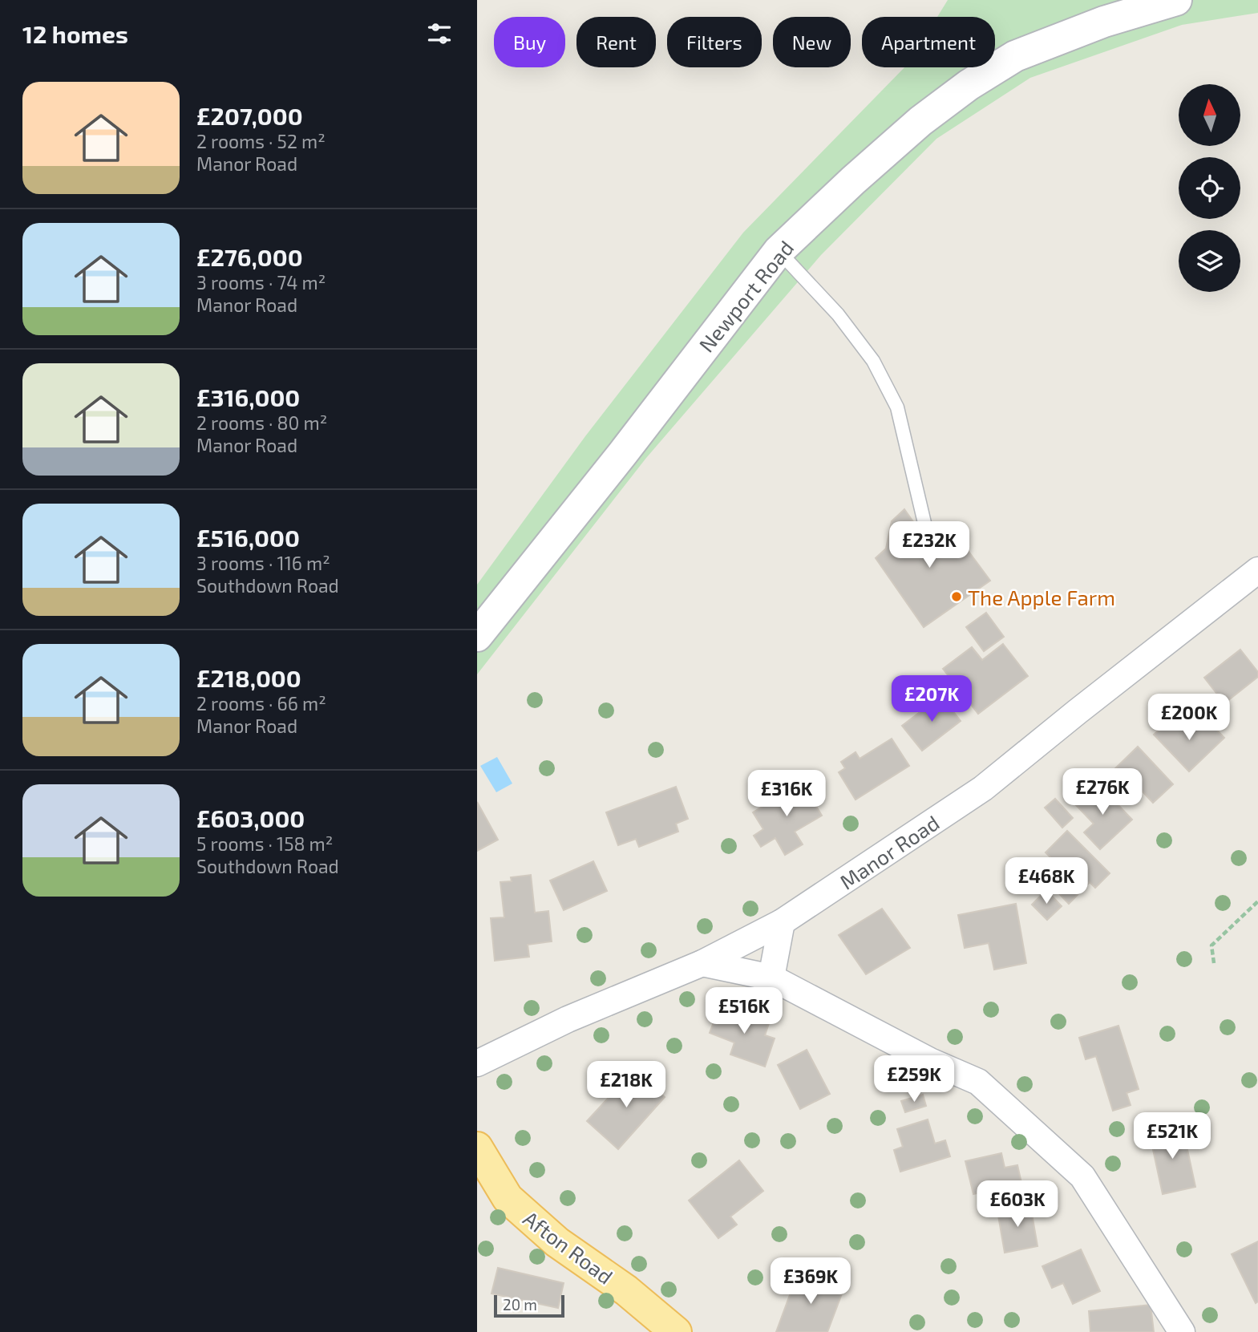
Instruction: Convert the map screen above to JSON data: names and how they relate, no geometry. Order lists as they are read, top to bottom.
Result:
{
  "streets": {
    "main road": ["Newport Road", "Afton Road"],
    "street": ["Manor Road"]
  },
  "places": ["The Apple Farm"],
  "scale_bar": "20 m",
  "north": "top",
  "page": {
    "heading": "12 homes",
    "chip": [
      "Buy",
      "Rent",
      "Filters",
      "New",
      "Apartment"
    ],
    "list": [
      {
        "name": "£207,000",
        "note": "2 rooms · 52 m² · Manor Road"
      },
      {
        "name": "£276,000",
        "note": "3 rooms · 74 m² · Manor Road"
      },
      {
        "name": "£316,000",
        "note": "2 rooms · 80 m² · Manor Road"
      },
      {
        "name": "£516,000",
        "note": "3 rooms · 116 m² · Southdown Road"
      },
      {
        "name": "£218,000",
        "note": "2 rooms · 66 m² · Manor Road"
      },
      {
        "name": "£603,000",
        "note": "5 rooms · 158 m² · Southdown Road"
      }
    ],
    "price": [
      "£232K",
      "£207K",
      "£200K",
      "£276K",
      "£316K",
      "£468K",
      "£516K",
      "£259K",
      "£218K",
      "£521K",
      "£603K",
      "£369K"
    ],
    "scale": "20 m"
  }
}
